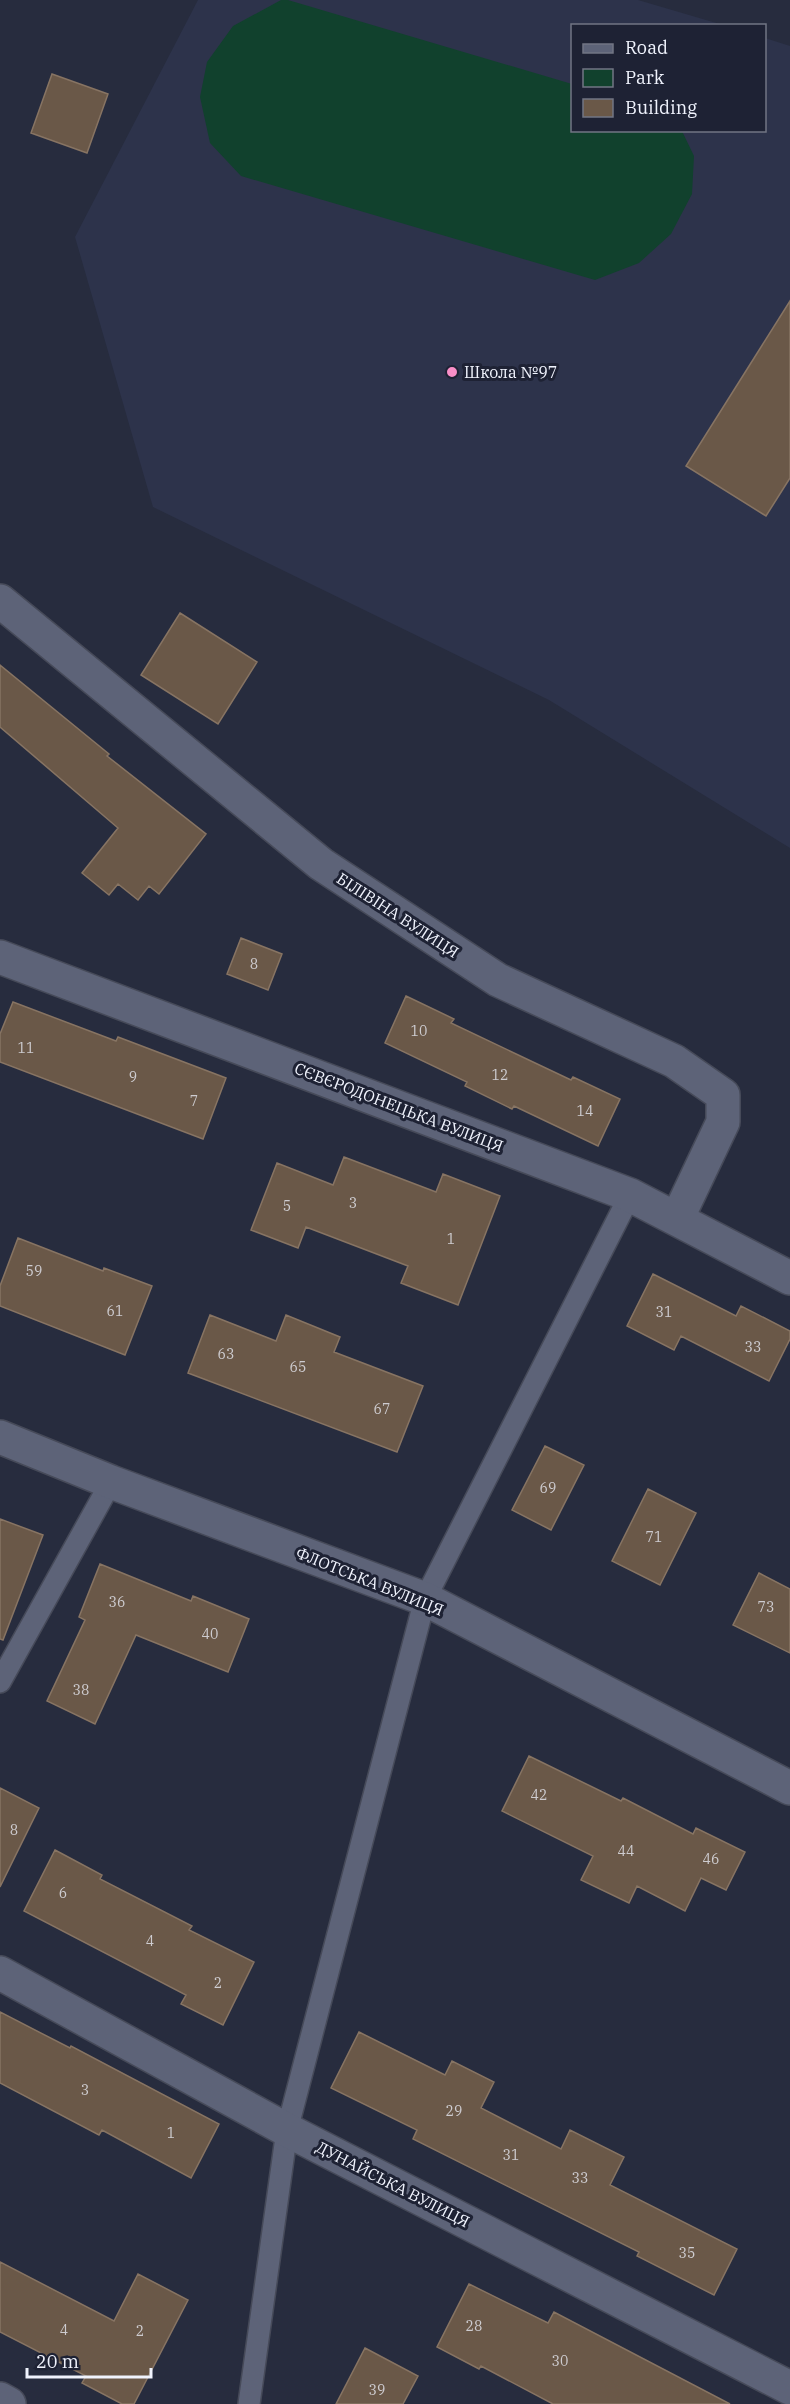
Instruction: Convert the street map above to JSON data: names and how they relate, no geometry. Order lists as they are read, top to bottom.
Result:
{
  "streets": {
    "street": [
      "БІЛІВІНА ВУЛИЦЯ",
      "СЄВЄРОДОНЕЦЬКА ВУЛИЦЯ",
      "ФЛОТСЬКА ВУЛИЦЯ",
      "ДУНАЙСЬКА ВУЛИЦЯ"
    ]
  },
  "crossings": [
    ["БІЛІВІНА ВУЛИЦЯ", "СЄВЄРОДОНЕЦЬКА ВУЛИЦЯ"]
  ],
  "places": ["Школа №97"],
  "house_numbers": [
    "8",
    "10",
    "11",
    "12",
    "9",
    "7",
    "14",
    "3",
    "5",
    "1",
    "59",
    "61",
    "31",
    "33",
    "63",
    "65",
    "67",
    "69",
    "71",
    "36",
    "73",
    "40",
    "38",
    "42",
    "8",
    "44",
    "46",
    "6",
    "4",
    "2",
    "3",
    "29",
    "1",
    "31",
    "33",
    "35",
    "28",
    "4",
    "2",
    "30",
    "39"
  ],
  "legend": ["Road", "Park", "Building"],
  "scale_bar": "20 m"
}
